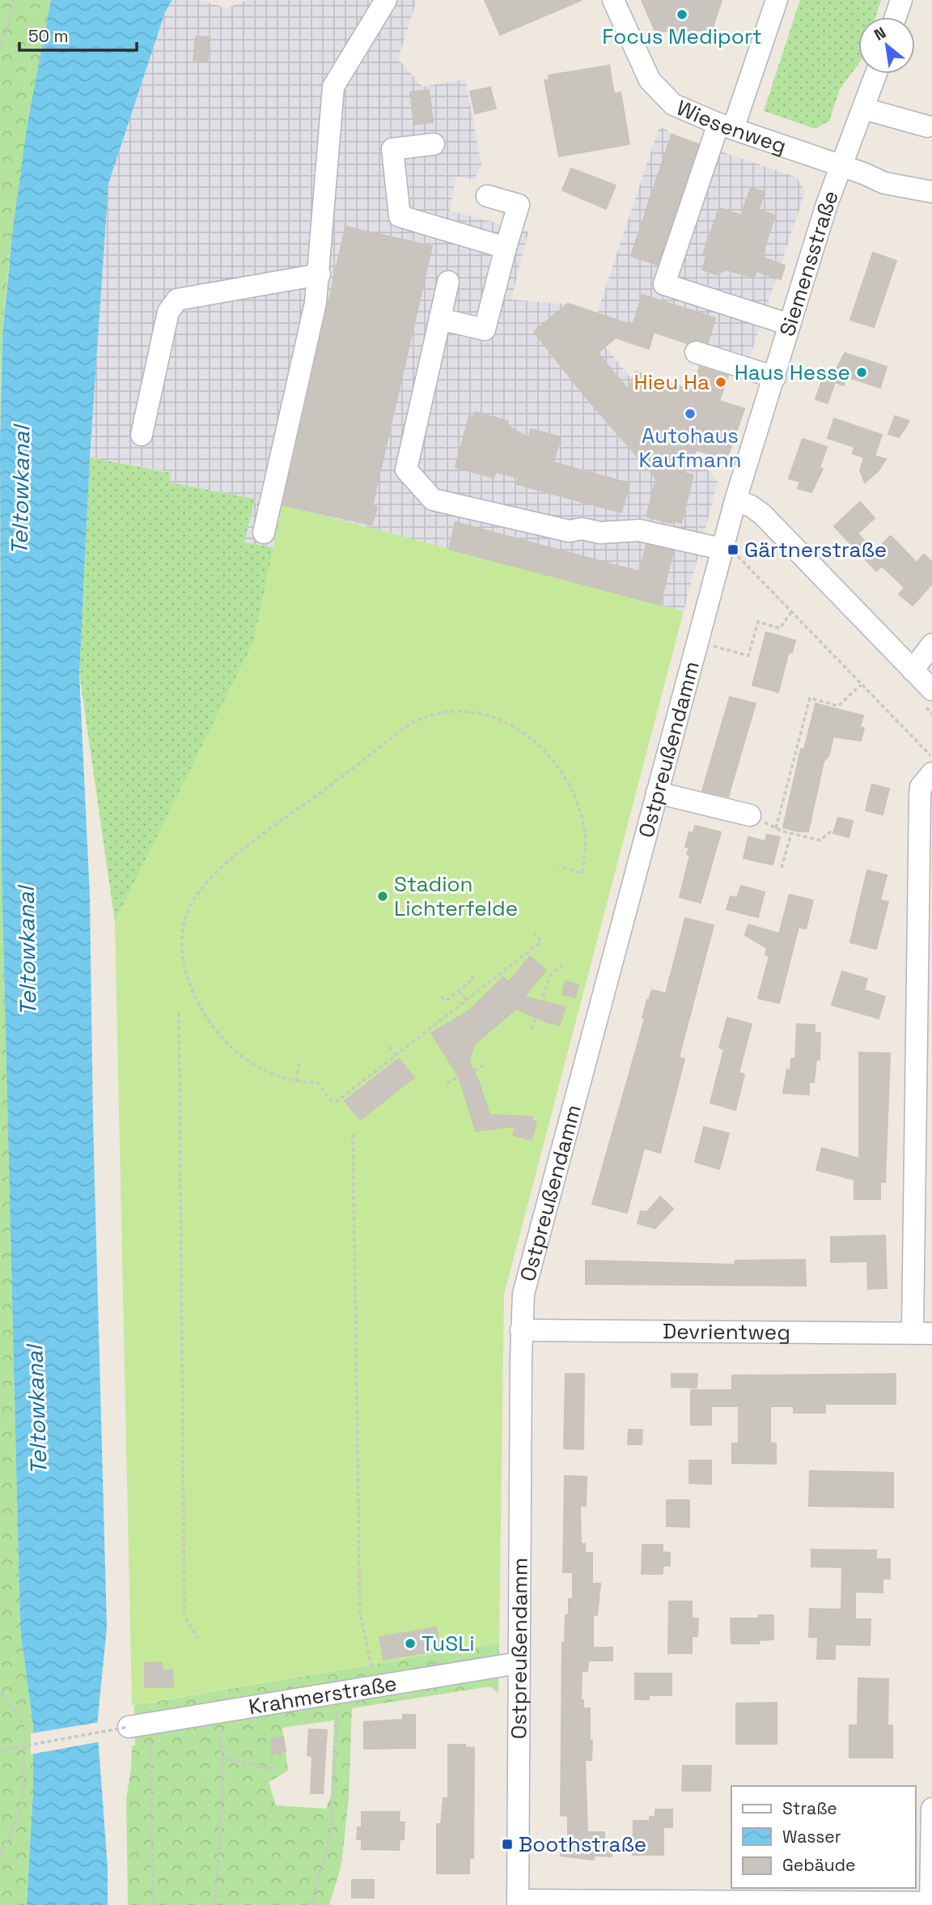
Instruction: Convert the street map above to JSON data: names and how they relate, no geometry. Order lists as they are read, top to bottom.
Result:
{
  "streets": {
    "street": [
      "Wiesenweg",
      "Siemensstraße",
      "Ostpreußendamm",
      "Devrientweg",
      "Krahmerstraße"
    ]
  },
  "crossings": [
    ["Wiesenweg", "Siemensstraße"],
    ["Siemensstraße", "Ostpreußendamm"],
    ["Ostpreußendamm", "Devrientweg"],
    ["Ostpreußendamm", "Krahmerstraße"]
  ],
  "water": ["Teltowkanal"],
  "places": {
    "other": [
      "Focus Mediport",
      "Haus Hesse",
      "Hieu Ha",
      "Autohaus Kaufmann",
      "Stadion Lichterfelde",
      "TuSLi"
    ],
    "transit": ["Gärtnerstraße", "Boothstraße"]
  },
  "legend": ["Straße", "Wasser", "Gebäude"],
  "scale_bar": "50 m",
  "north": "top left"
}
